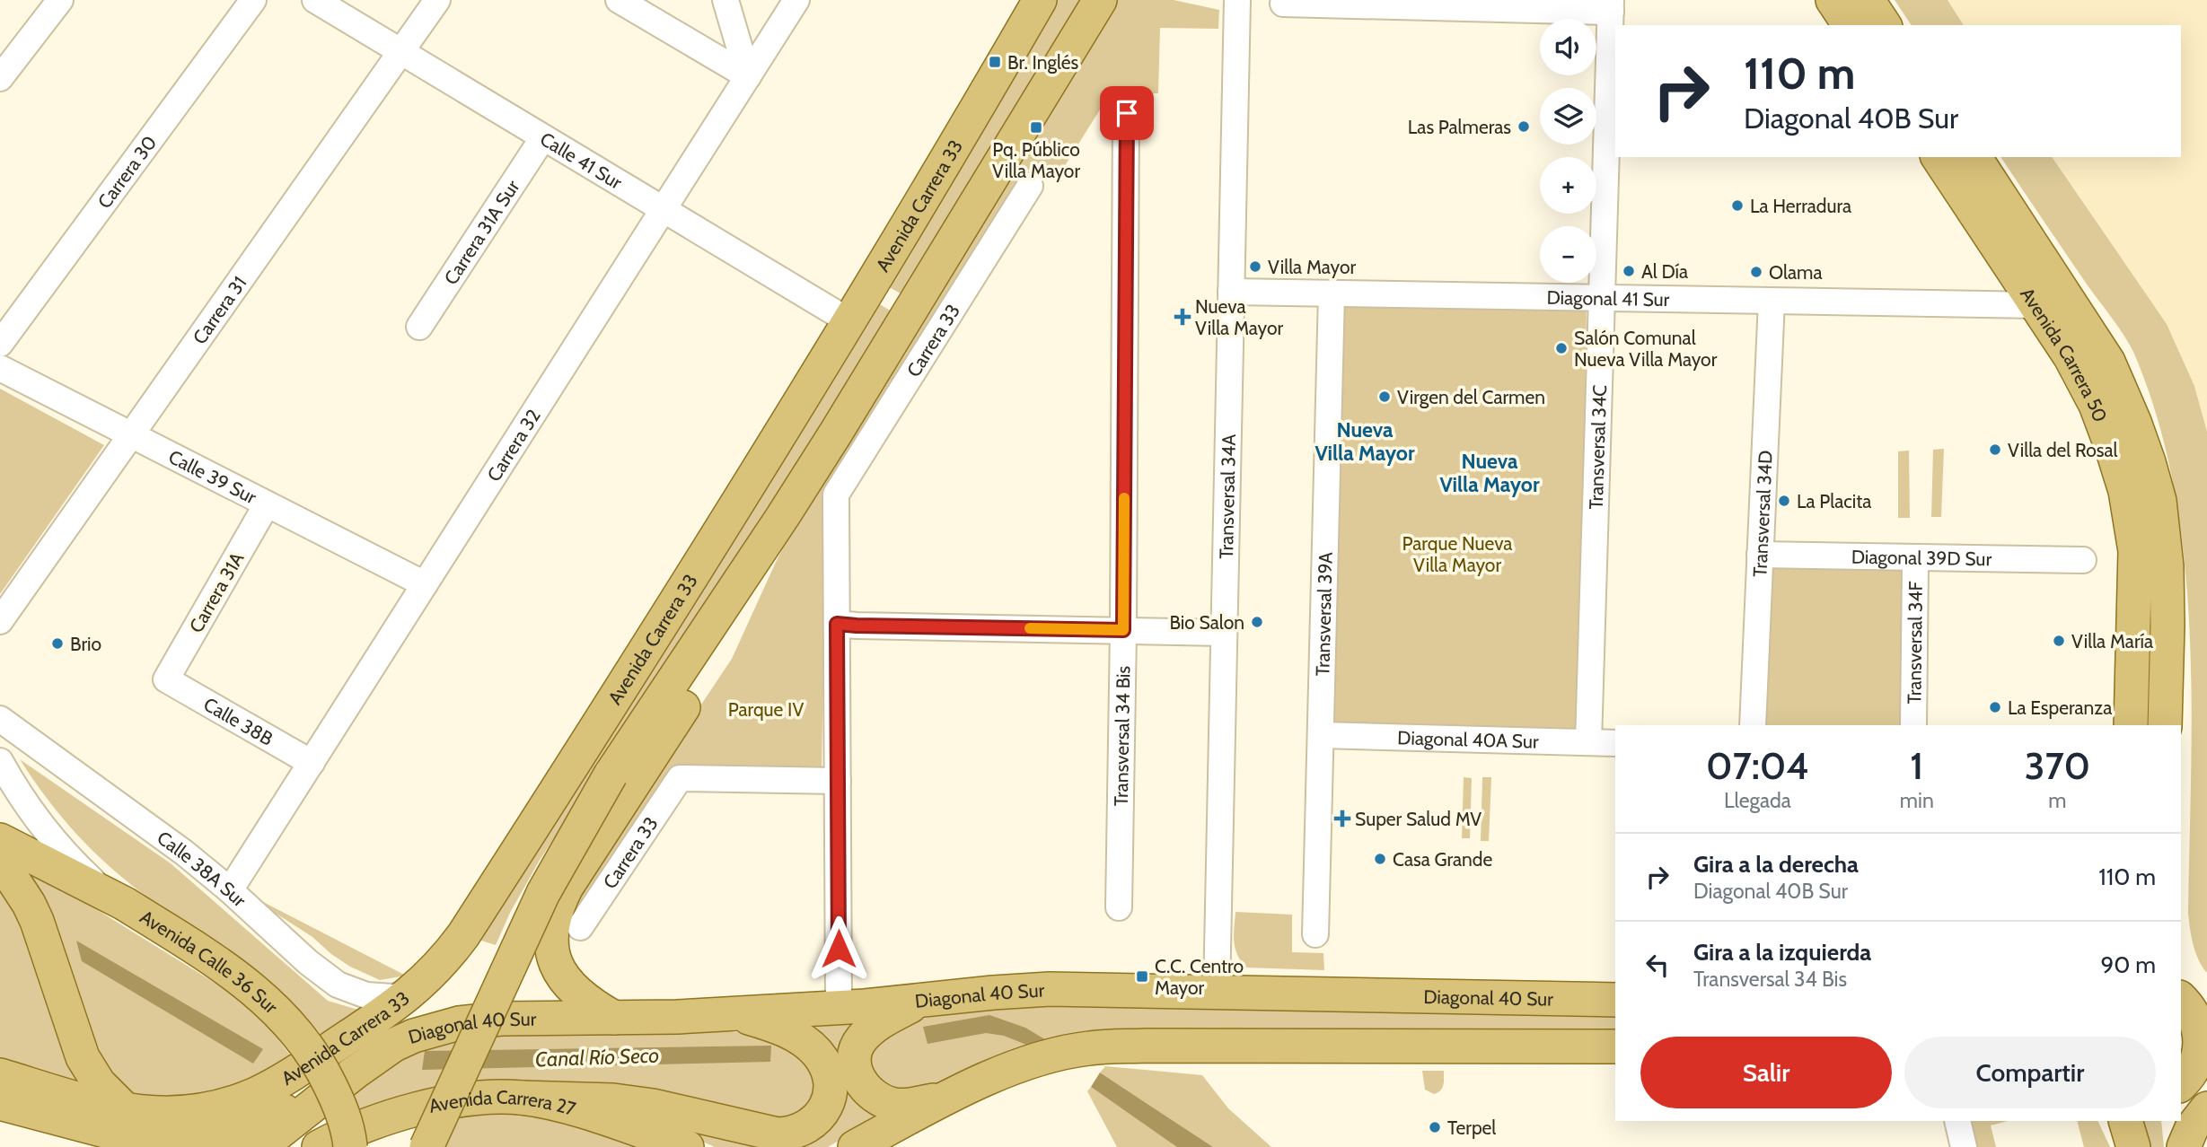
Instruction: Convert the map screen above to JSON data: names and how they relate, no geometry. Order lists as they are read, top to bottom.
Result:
{
  "streets": {
    "main road": [
      "Avenida Carrera 33",
      "Avenida Carrera 50",
      "Avenida Calle 36 Sur",
      "Diagonal 40 Sur",
      "Avenida Carrera 27"
    ],
    "street": [
      "Calle 41 Sur",
      "Carrera 30",
      "Carrera 31A Sur",
      "Diagonal 41 Sur",
      "Carrera 31",
      "Carrera 33",
      "Carrera 32",
      "Transversal 34C",
      "Calle 39 Sur",
      "Transversal 34A",
      "Transversal 34D",
      "Diagonal 39D Sur",
      "Carrera 31A",
      "Transversal 39A",
      "Transversal 34F",
      "Calle 38B",
      "Transversal 34 Bis",
      "Diagonal 40A Sur",
      "Calle 38A Sur"
    ]
  },
  "crossings": [
    ["Calle 41 Sur", "Avenida Carrera 33"],
    ["Calle 41 Sur", "Carrera 31A Sur"],
    ["Calle 41 Sur", "Carrera 31"],
    ["Calle 41 Sur", "Carrera 32"],
    ["Avenida Carrera 33", "Calle 38A Sur"],
    ["Diagonal 41 Sur", "Avenida Carrera 50"],
    ["Diagonal 41 Sur", "Transversal 34C"],
    ["Diagonal 41 Sur", "Transversal 34A"],
    ["Diagonal 41 Sur", "Transversal 34D"],
    ["Diagonal 41 Sur", "Transversal 39A"],
    ["Carrera 31", "Calle 39 Sur"],
    ["Carrera 32", "Calle 39 Sur"],
    ["Carrera 32", "Calle 38B"],
    ["Carrera 32", "Calle 38A Sur"],
    ["Transversal 34C", "Diagonal 40A Sur"],
    ["Calle 39 Sur", "Carrera 31A"],
    ["Transversal 34A", "Diagonal 40 Sur"],
    ["Transversal 34D", "Diagonal 39D Sur"],
    ["Diagonal 39D Sur", "Transversal 34F"],
    ["Carrera 31A", "Calle 38B"],
    ["Transversal 39A", "Diagonal 40A Sur"]
  ],
  "districts": ["Nueva Villa Mayor", "Nueva Villa Mayor"],
  "water": ["Canal Río Seco"],
  "parks": ["Parque Nueva Villa Mayor", "Parque IV"],
  "places": {
    "transit": ["Br. Inglés", "Pq. Público Villa Mayor", "C.C. Centro Mayor"],
    "other": [
      "Las Palmeras",
      "La Herradura",
      "Villa Mayor",
      "Al Día",
      "Olama",
      "Salón Comunal Nueva Villa Mayor",
      "Virgen del Carmen",
      "Villa del Rosal",
      "La Placita",
      "Bio Salon",
      "Villa María",
      "Brio",
      "La Esperanza",
      "Casa Grande",
      "Terpel"
    ],
    "health": ["Nueva Villa Mayor", "Super Salud MV"]
  },
  "page": {
    "map_buttons": ["+", "−"],
    "turn": ["110 m", "Diagonal 40B Sur"],
    "eta": [
      "07:04",
      "Llegada",
      "1",
      "min",
      "370",
      "m"
    ],
    "list": [
      {
        "name": "Gira a la derecha",
        "note": "Diagonal 40B Sur",
        "value": "110 m"
      },
      {
        "name": "Gira a la izquierda",
        "note": "Transversal 34 Bis",
        "value": "90 m"
      }
    ],
    "buttons": ["Salir", "Compartir"]
  }
}
